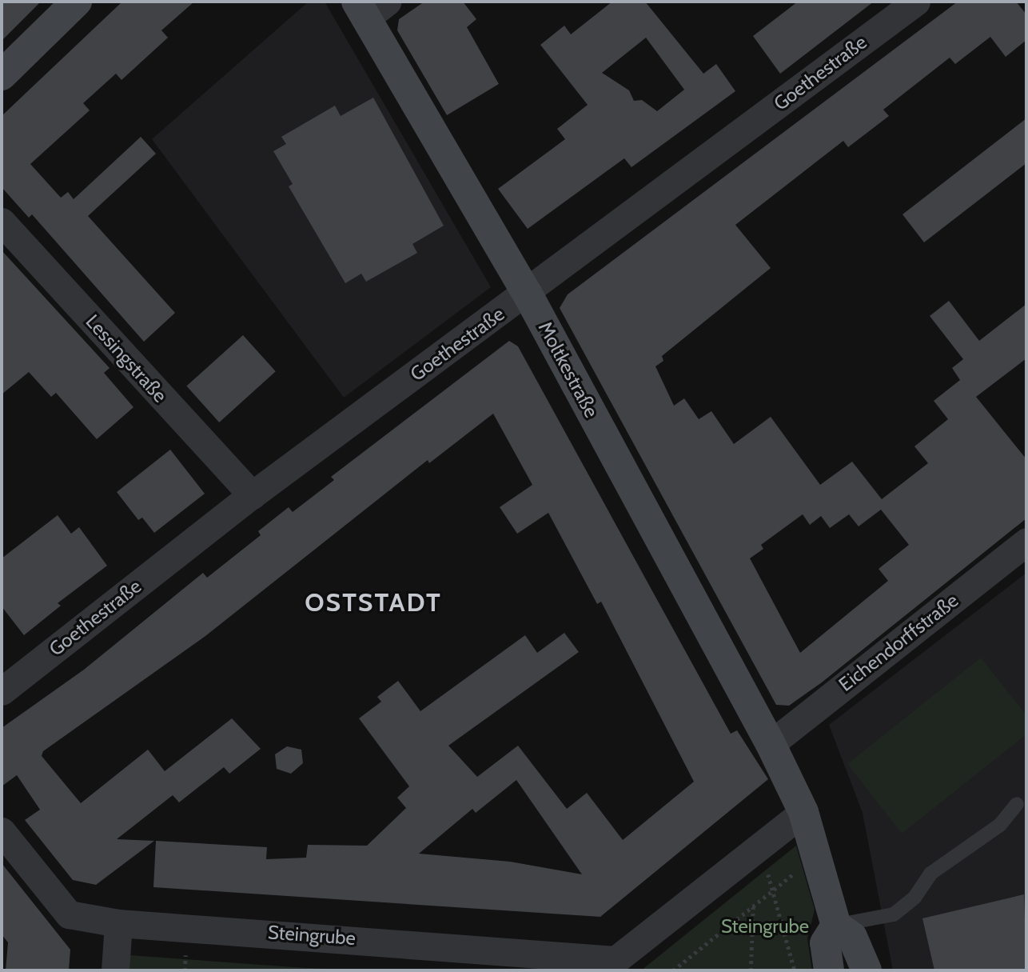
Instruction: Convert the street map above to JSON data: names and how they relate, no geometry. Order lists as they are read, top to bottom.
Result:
{
  "streets": {
    "street": [
      "Goethestraße",
      "Lessingstraße",
      "Moltkestraße",
      "Eichendorffstraße",
      "Steingrube"
    ]
  },
  "crossings": [
    ["Goethestraße", "Lessingstraße"],
    ["Goethestraße", "Moltkestraße"],
    ["Moltkestraße", "Eichendorffstraße"]
  ],
  "districts": ["OSTSTADT"],
  "parks": ["Steingrube"]
}
